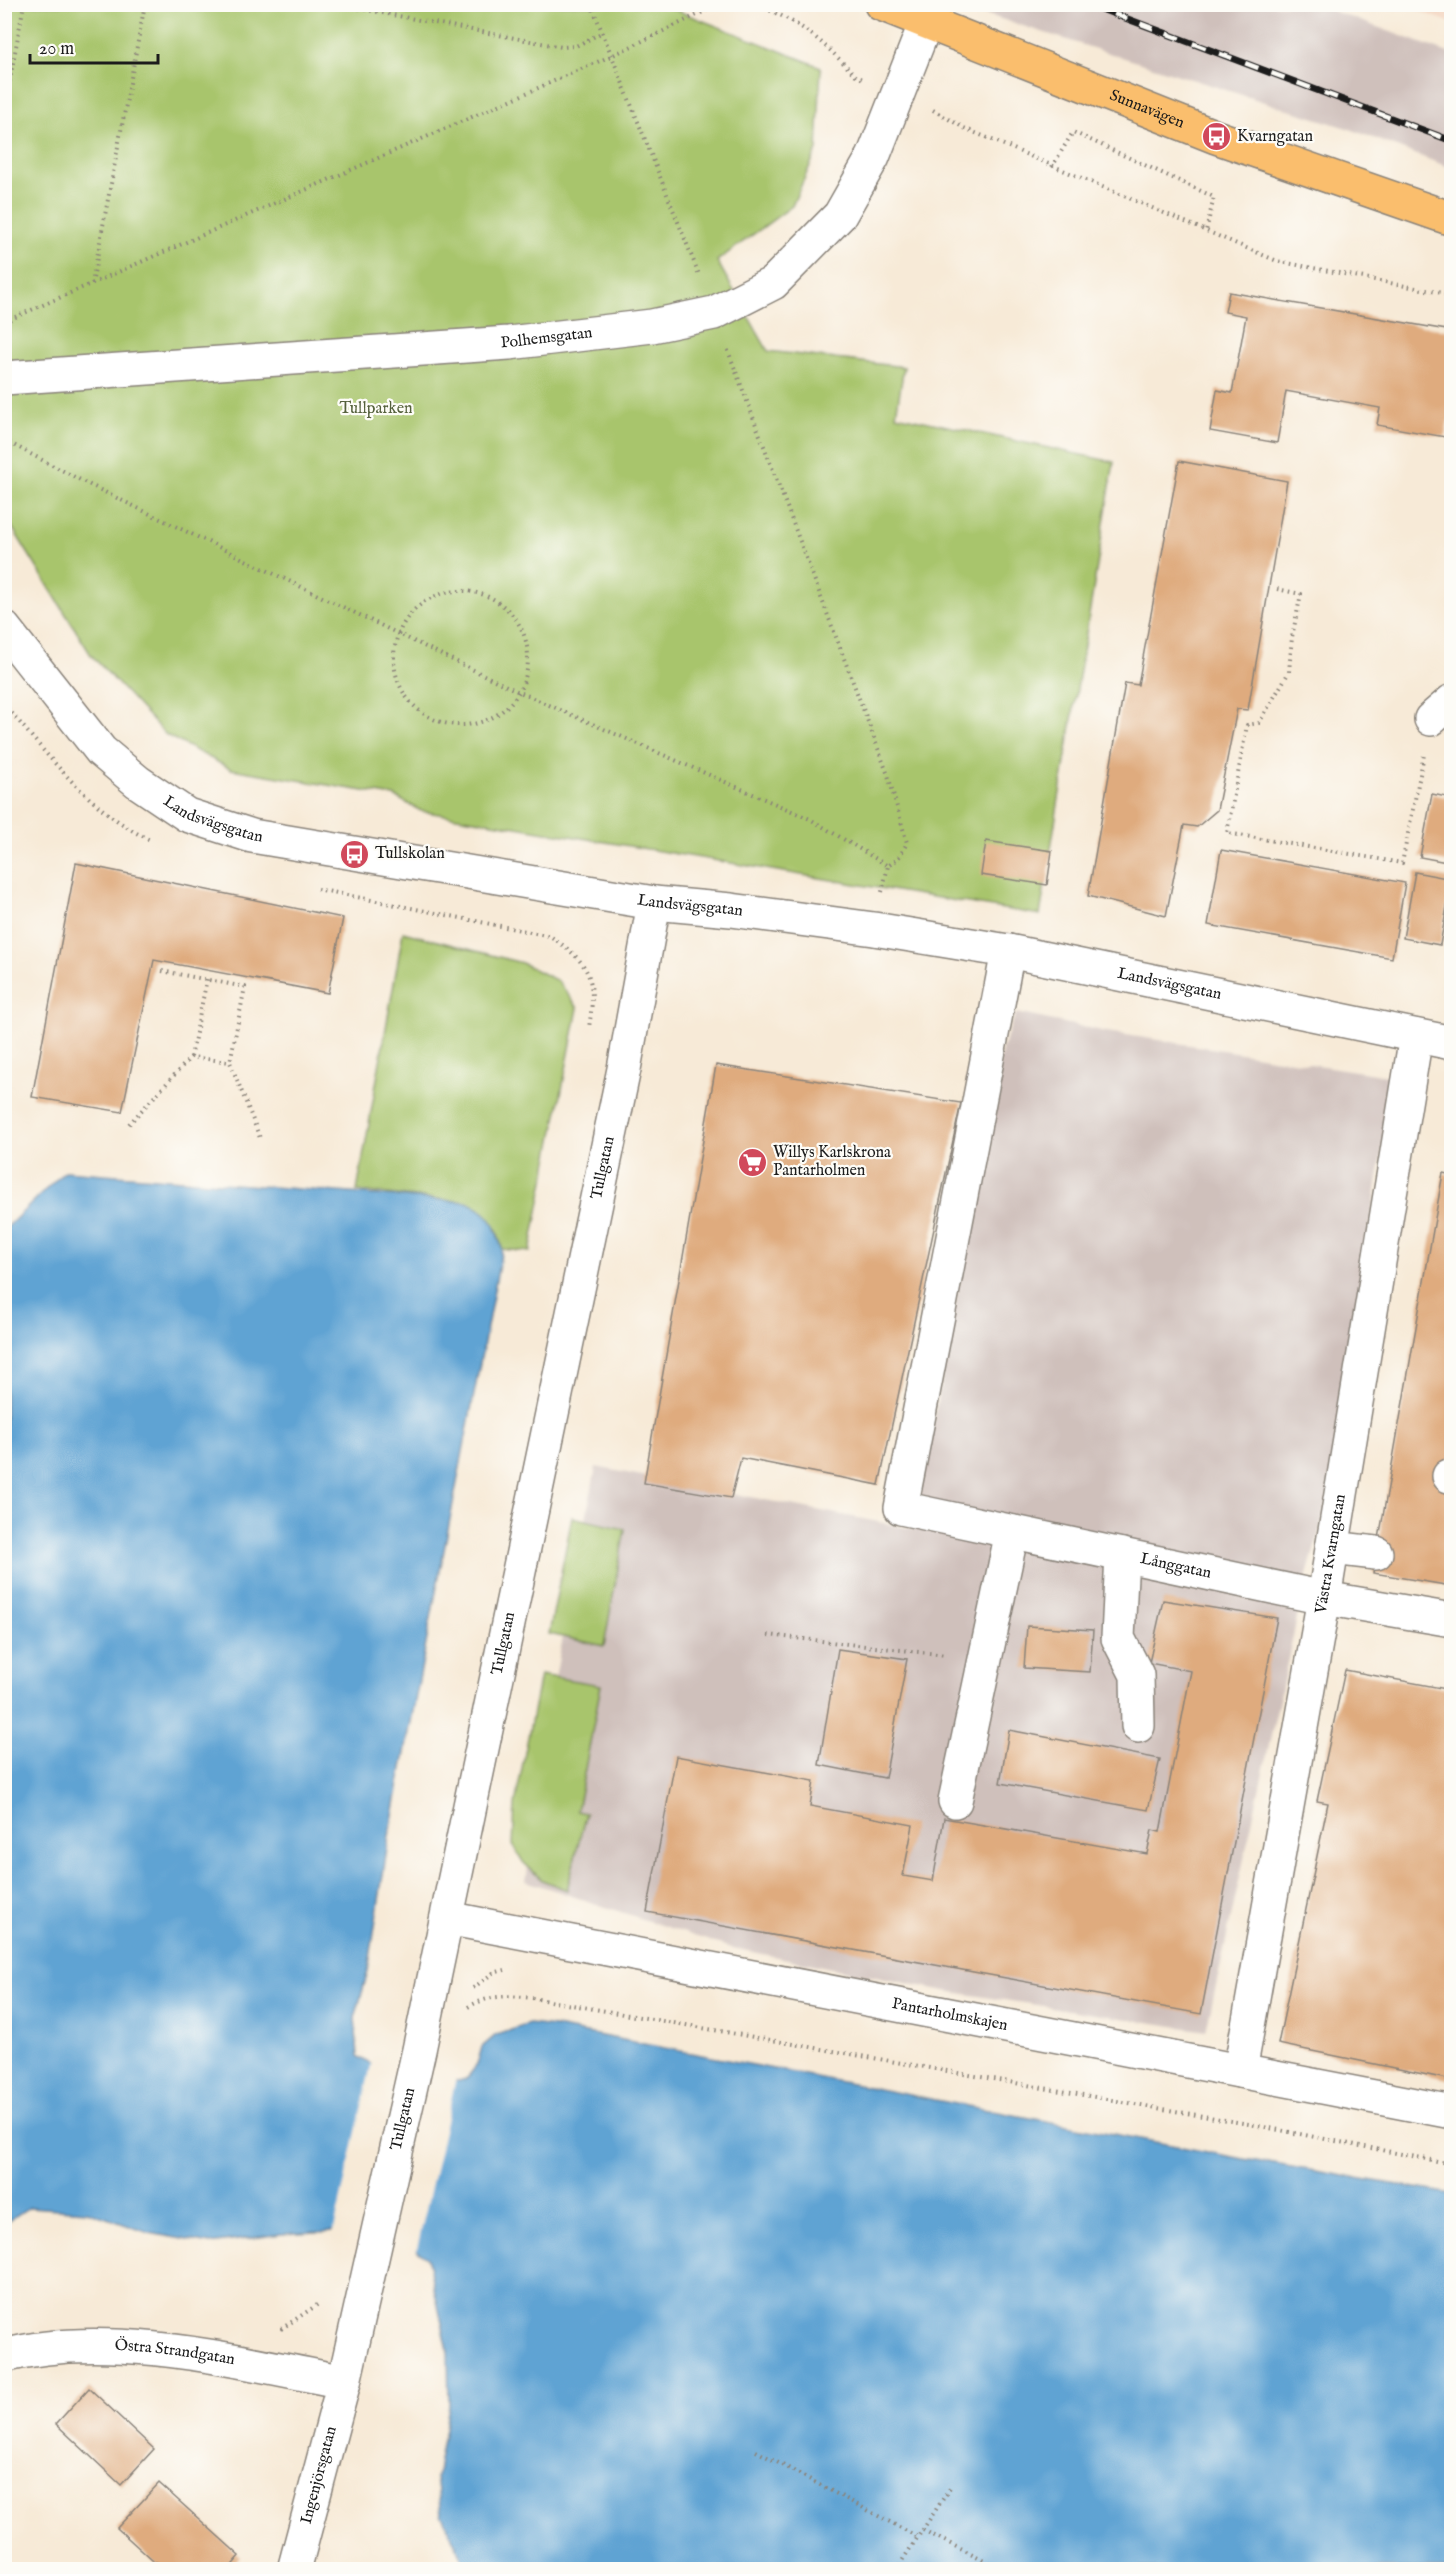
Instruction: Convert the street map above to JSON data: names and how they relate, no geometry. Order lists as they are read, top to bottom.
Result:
{
  "streets": {
    "main road": ["Sunnavägen"],
    "street": [
      "Polhemsgatan",
      "Landsvägsgatan",
      "Tullgatan",
      "Västra Kvarngatan",
      "Långgatan",
      "Pantarholmskajen",
      "Östra Strandgatan",
      "Ingenjörsgatan"
    ]
  },
  "crossings": [
    ["Sunnavägen", "Polhemsgatan"],
    ["Landsvägsgatan", "Tullgatan"],
    ["Landsvägsgatan", "Västra Kvarngatan"],
    ["Landsvägsgatan", "Långgatan"],
    ["Tullgatan", "Pantarholmskajen"],
    ["Tullgatan", "Östra Strandgatan"],
    ["Tullgatan", "Ingenjörsgatan"],
    ["Västra Kvarngatan", "Långgatan"],
    ["Västra Kvarngatan", "Pantarholmskajen"],
    ["Östra Strandgatan", "Ingenjörsgatan"]
  ],
  "parks": ["Tullparken"],
  "places": {
    "bus stop": ["Kvarngatan", "Tullskolan"],
    "supermarket": ["Willys Karlskrona Pantarholmen"]
  },
  "scale_bar": "20 m"
}
